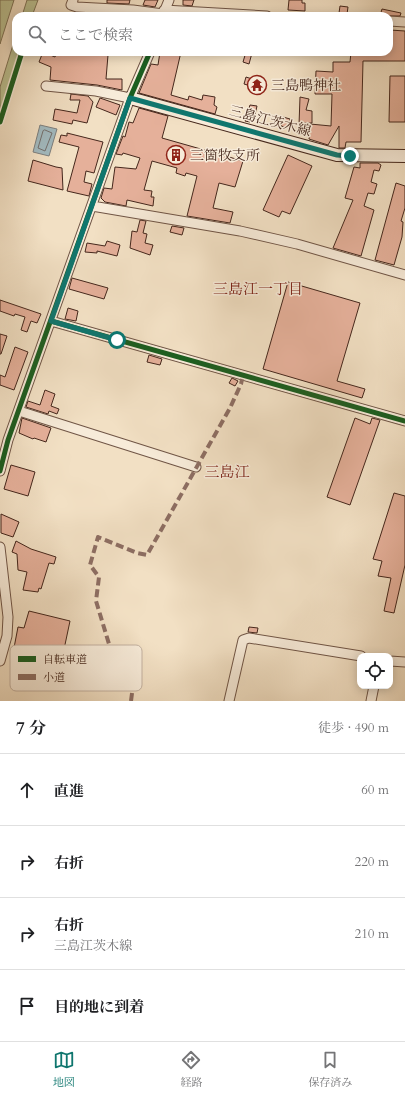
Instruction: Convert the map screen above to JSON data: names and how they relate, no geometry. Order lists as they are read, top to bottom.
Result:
{
  "streets": {
    "main road": ["三島江茨木線"]
  },
  "districts": ["三島江一丁目", "三島江"],
  "places": {
    "temple": ["三島鴨神社"],
    "building": ["三箇牧支所"]
  },
  "legend": ["自転車道", "小道"],
  "page": {
    "search": "ここで検索",
    "heading": ["7 分", "徒歩 · 490 m"],
    "list": [
      ["直進", "60 m"],
      ["右折", "220 m"],
      ["右折", "三島江茨木線", "210 m"],
      "目的地に到着"
    ],
    "nav": ["地図", "経路", "保存済み"]
  }
}
